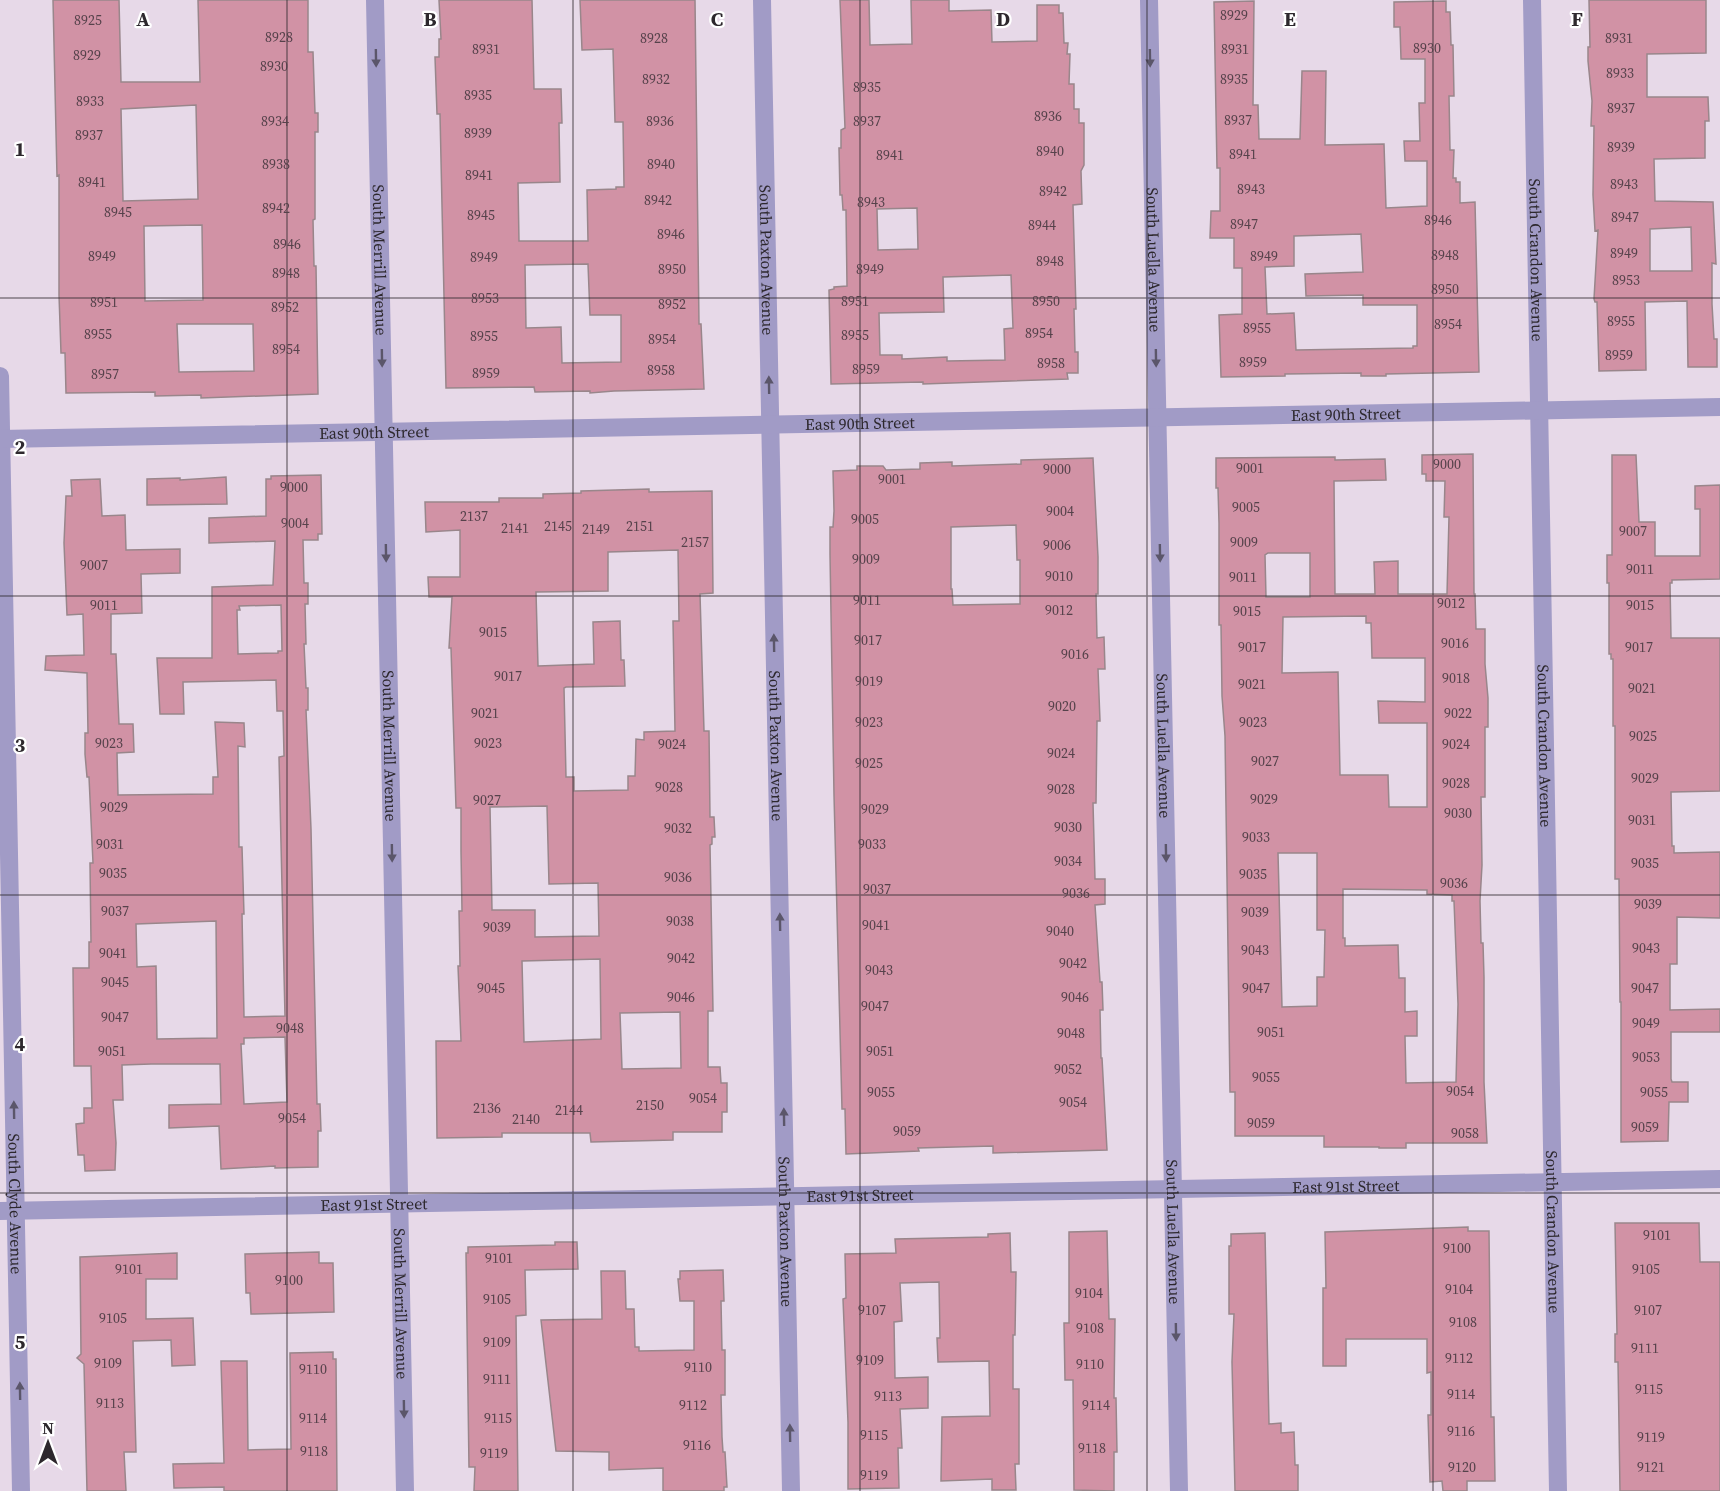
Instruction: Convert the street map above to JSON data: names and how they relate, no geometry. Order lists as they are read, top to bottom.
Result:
{
  "streets": {
    "street": [
      "South Merrill Avenue",
      "South Paxton Avenue",
      "South Luella Avenue",
      "South Crandon Avenue",
      "East 90th Street",
      "East 91st Street",
      "South Clyde Avenue"
    ]
  },
  "crossings": [
    ["South Merrill Avenue", "East 90th Street"],
    ["South Merrill Avenue", "East 91st Street"],
    ["South Paxton Avenue", "East 90th Street"],
    ["South Paxton Avenue", "East 91st Street"],
    ["South Luella Avenue", "East 90th Street"],
    ["South Luella Avenue", "East 91st Street"],
    ["South Crandon Avenue", "East 90th Street"],
    ["South Crandon Avenue", "East 91st Street"],
    ["East 90th Street", "South Clyde Avenue"],
    ["East 91st Street", "South Clyde Avenue"]
  ],
  "one_way": [
    "South Merrill Avenue",
    "South Paxton Avenue",
    "South Luella Avenue",
    "South Clyde Avenue"
  ],
  "house_numbers": [
    "8929",
    "8925",
    "8928",
    "8928",
    "8931",
    "8930",
    "8931",
    "8931",
    "8929",
    "8930",
    "8933",
    "8932",
    "8935",
    "8935",
    "8935",
    "8933",
    "8937",
    "8936",
    "8937",
    "8934",
    "8936",
    "8937",
    "8939",
    "8937",
    "8939",
    "8940",
    "8941",
    "8941",
    "8938",
    "8940",
    "8941",
    "8941",
    "8943",
    "8943",
    "8942",
    "8942",
    "8943",
    "8942",
    "8945",
    "8945",
    "8947",
    "8946",
    "8947",
    "8944",
    "8946",
    "8946",
    "8949",
    "8948",
    "8949",
    "8949",
    "8949",
    "8948",
    "8950",
    "8949",
    "8948",
    "8953",
    "8950",
    "8953",
    "8951",
    "8950",
    "8951",
    "8952",
    "8952",
    "8955",
    "8954",
    "8955",
    "8954",
    "8955",
    "8955",
    "8955",
    "8954",
    "8954",
    "8959",
    "8959",
    "8958",
    "8959",
    "8958",
    "8959",
    "8957",
    "9000",
    "9001",
    "9000",
    "9001",
    "9000",
    "9005",
    "9004",
    "2137",
    "9005",
    "9004",
    "2145",
    "2151",
    "2141",
    "2149",
    "9007",
    "2157",
    "9009",
    "9006",
    "9009",
    "9007",
    "9011",
    "9010",
    "9011",
    "9011",
    "9012",
    "9011",
    "9015",
    "9012",
    "9015",
    "9015",
    "9017",
    "9016",
    "9017",
    "9017",
    "9016",
    "9017",
    "9018",
    "9019",
    "9021",
    "9021",
    "9020",
    "9021",
    "9022",
    "9023",
    "9023",
    "9025",
    "9023",
    "9023",
    "9024",
    "9024",
    "9024",
    "9027",
    "9025",
    "9029",
    "9028",
    "9028",
    "9028",
    "9029",
    "9027",
    "9029",
    "9029",
    "9030",
    "9031",
    "9030",
    "9032",
    "9033",
    "9031",
    "9033",
    "9034",
    "9035",
    "9035",
    "9035",
    "9036",
    "9036",
    "9037",
    "9036",
    "9039",
    "9037",
    "9039",
    "9038",
    "9041",
    "9039",
    "9040",
    "9043",
    "9043",
    "9041",
    "9042",
    "9042",
    "9043",
    "9045",
    "9045",
    "9047",
    "9047",
    "9046",
    "9046",
    "9047",
    "9047",
    "9049",
    "9048",
    "9051",
    "9048",
    "9051",
    "9051",
    "9053",
    "9052",
    "9055",
    "9054",
    "9055",
    "9055",
    "9054",
    "9054",
    "2150",
    "2136",
    "2144",
    "9054",
    "2140",
    "9059",
    "9059",
    "9059",
    "9058",
    "9101",
    "9100",
    "9101",
    "9101",
    "9105",
    "9100",
    "9104",
    "9104",
    "9105",
    "9107",
    "9107",
    "9105",
    "9108",
    "9108",
    "9109",
    "9111",
    "9112",
    "9109",
    "9109",
    "9110",
    "9110",
    "9110",
    "9111",
    "9115",
    "9114",
    "9113",
    "9113",
    "9112",
    "9114",
    "9114",
    "9115",
    "9116",
    "9115",
    "9119",
    "9116",
    "9118",
    "9118",
    "9119",
    "9120",
    "9121",
    "9119"
  ],
  "north": "top",
  "grid": {
    "columns": [
      "A",
      "B",
      "C",
      "D",
      "E",
      "F"
    ],
    "rows": [
      "1",
      "2",
      "3",
      "4",
      "5"
    ]
  }
}
